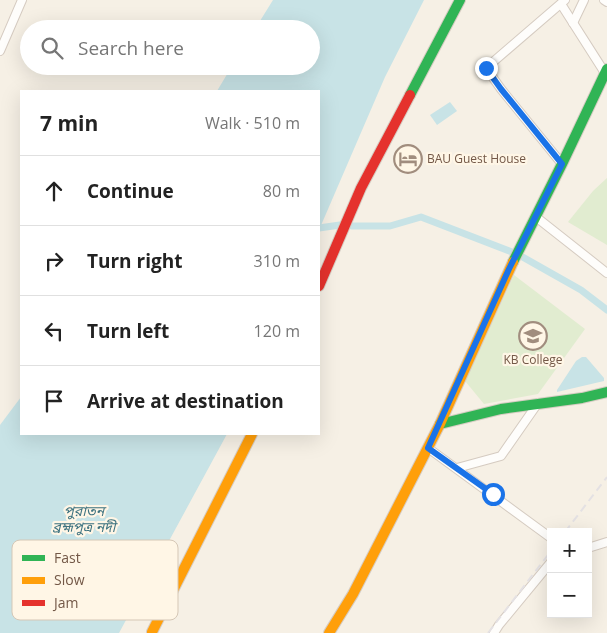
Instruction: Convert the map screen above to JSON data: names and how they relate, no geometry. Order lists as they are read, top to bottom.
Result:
{
  "water": ["পুরাতন ব্রহ্মপুত্র নদী"],
  "places": {
    "hotel": ["BAU Guest House"],
    "school or university": ["KB College"]
  },
  "legend": ["Fast", "Slow", "Jam"],
  "page": {
    "search": "Search here",
    "heading": ["7 min", "Walk · 510 m"],
    "list": [
      ["Continue", "80 m"],
      ["Turn right", "310 m"],
      ["Turn left", "120 m"],
      "Arrive at destination"
    ],
    "map_buttons": ["+", "−"]
  }
}
